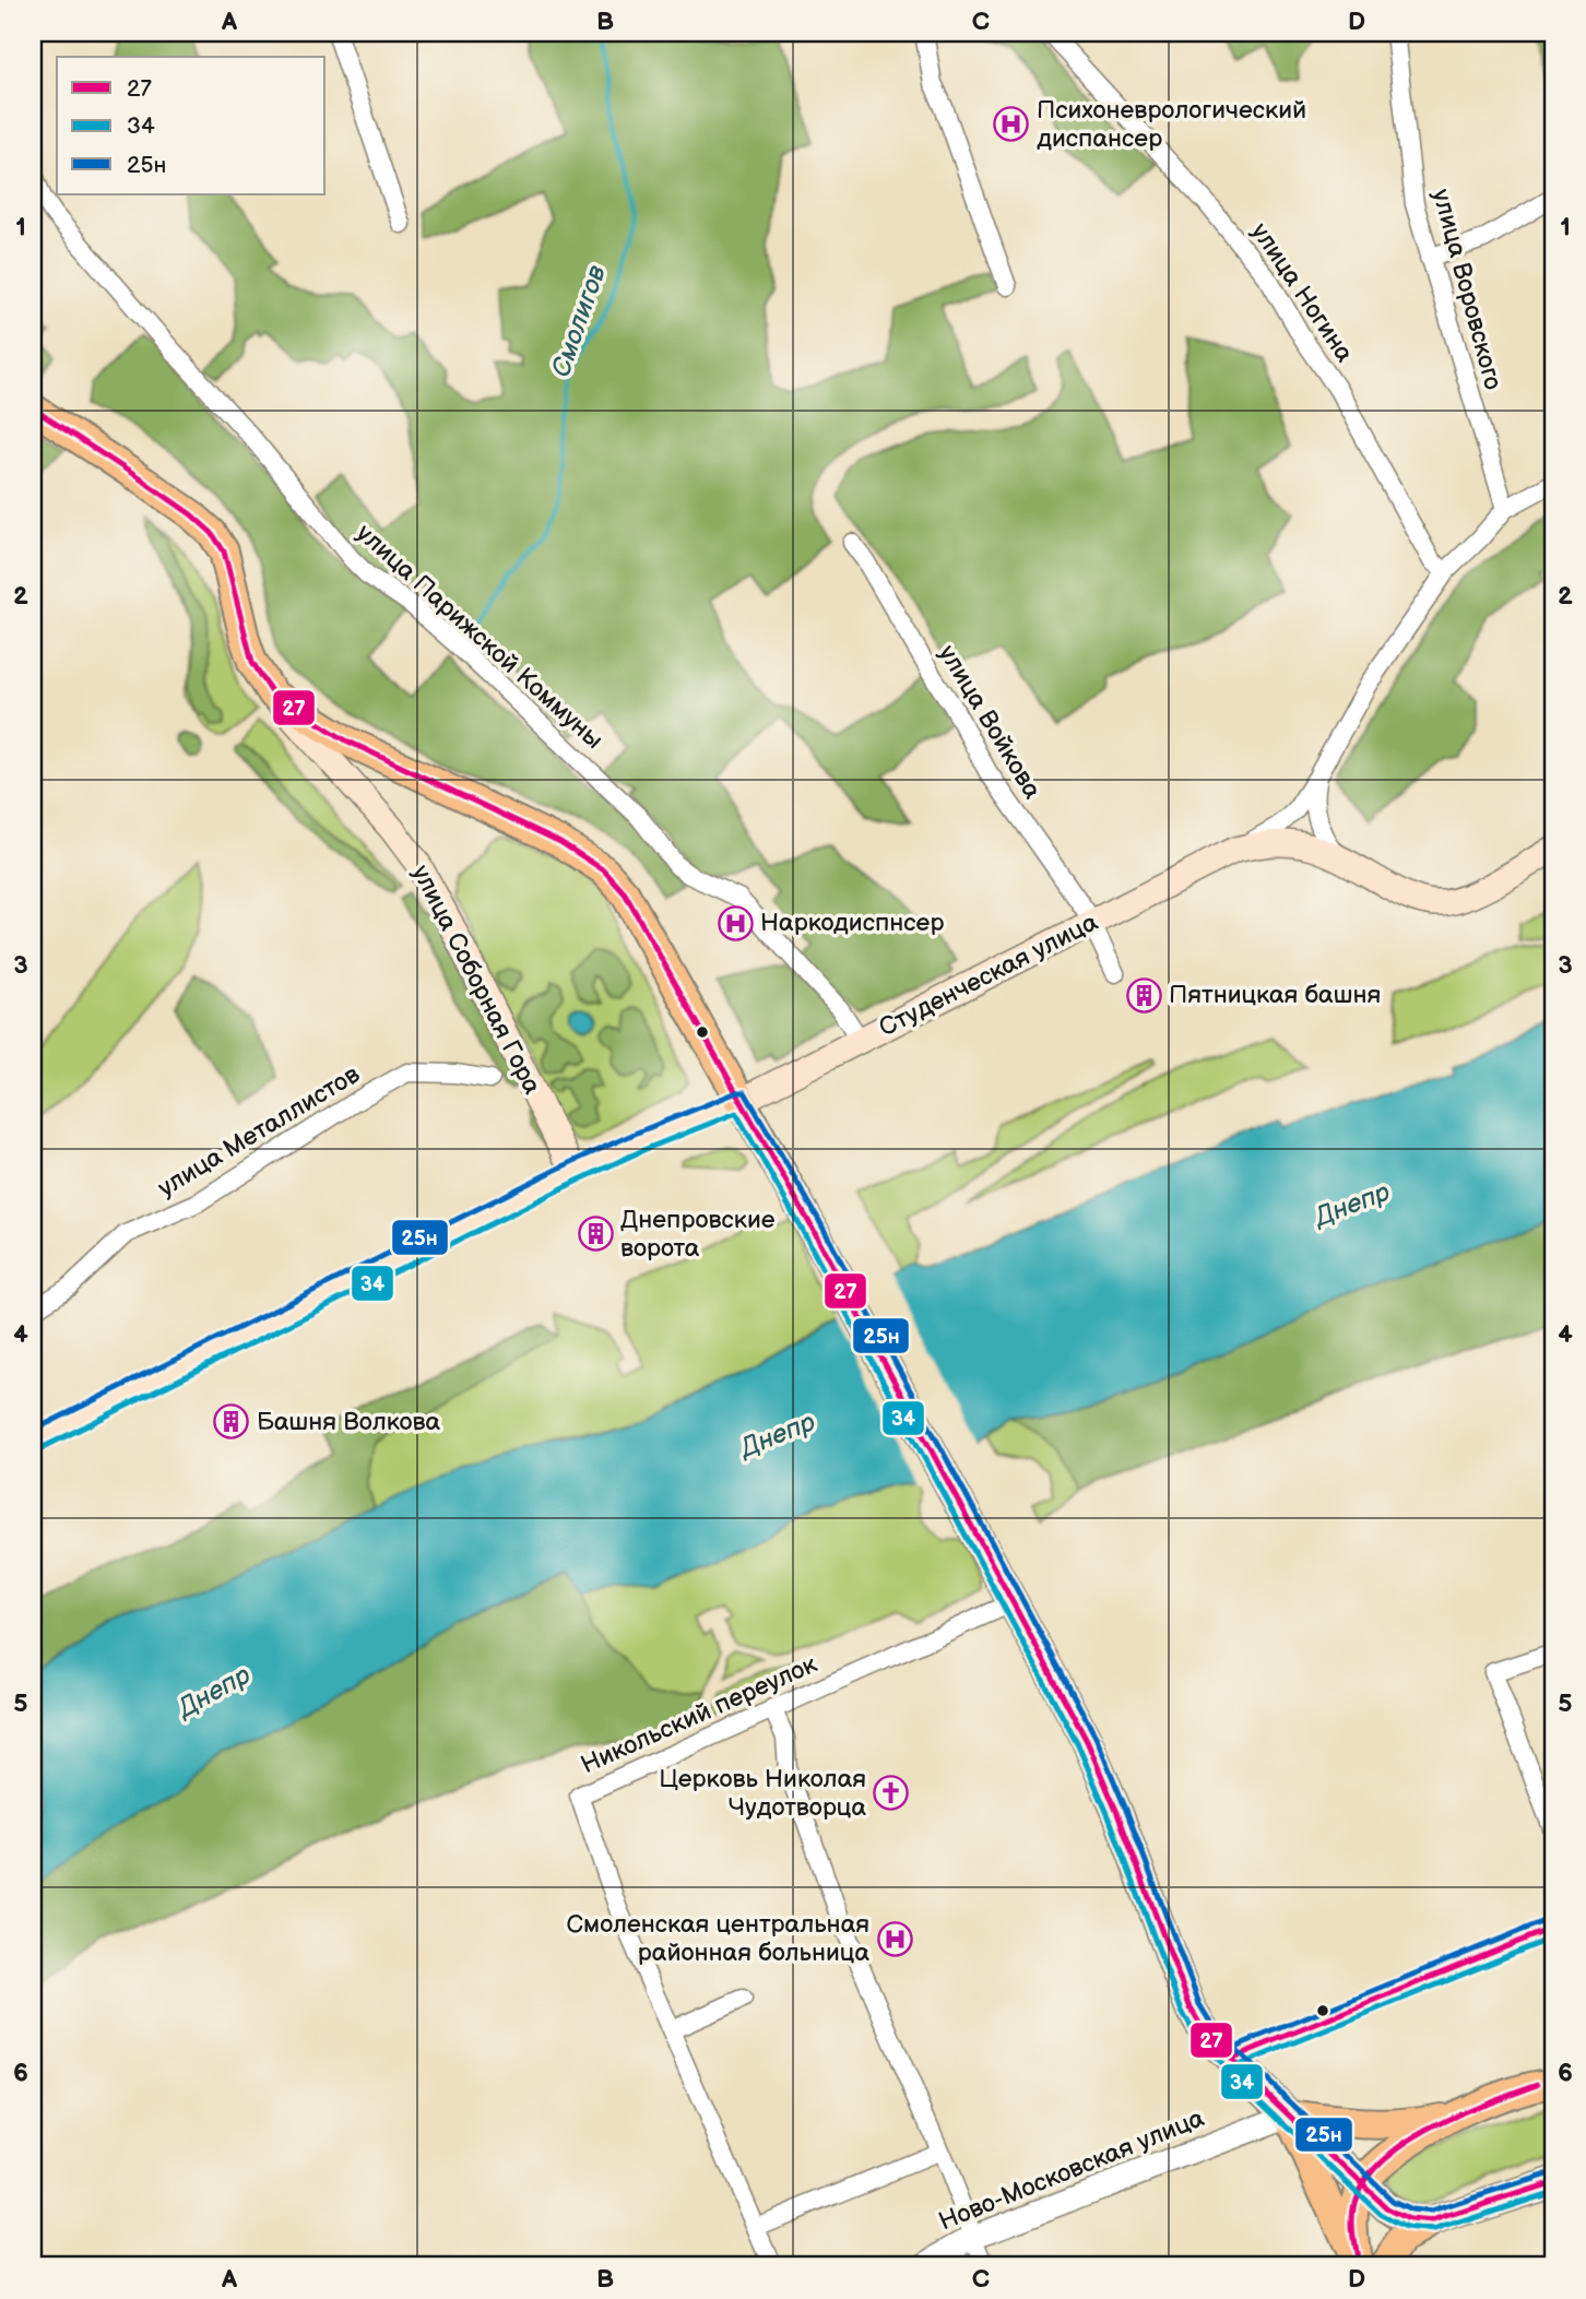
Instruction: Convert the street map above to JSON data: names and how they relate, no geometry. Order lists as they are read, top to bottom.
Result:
{
  "streets": {
    "main road": ["Студенческая улица", "улица Соборная Гора"],
    "street": [
      "улица Воровского",
      "улица Ногина",
      "улица Парижской Коммуны",
      "улица Войкова",
      "улица Металлистов",
      "Никольский переулок",
      "Ново-Московская улица"
    ]
  },
  "crossings": [
    ["улица Воровского", "Студенческая улица"],
    ["улица Ногина", "Студенческая улица"],
    ["улица Парижской Коммуны", "Студенческая улица"],
    ["улица Войкова", "Студенческая улица"],
    ["Студенческая улица", "улица Соборная Гора"]
  ],
  "water": ["Смолигов", "Днепр"],
  "places": {
    "hospital": ["Психоневрологический диспансер", "Наркодиспнсер", "Смоленская центральная районная больница"],
    "building": ["Пятницкая башня", "Днепровские ворота", "Башня Волкова"],
    "church": ["Церковь Николая Чудотворца"]
  },
  "lines": ["transit line 27", "transit line 25н", "transit line 34"],
  "legend": ["27", "34", "25н"],
  "grid": {
    "columns": [
      "A",
      "B",
      "C",
      "D"
    ],
    "rows": [
      "1",
      "2",
      "3",
      "4",
      "5",
      "6"
    ]
  }
}
